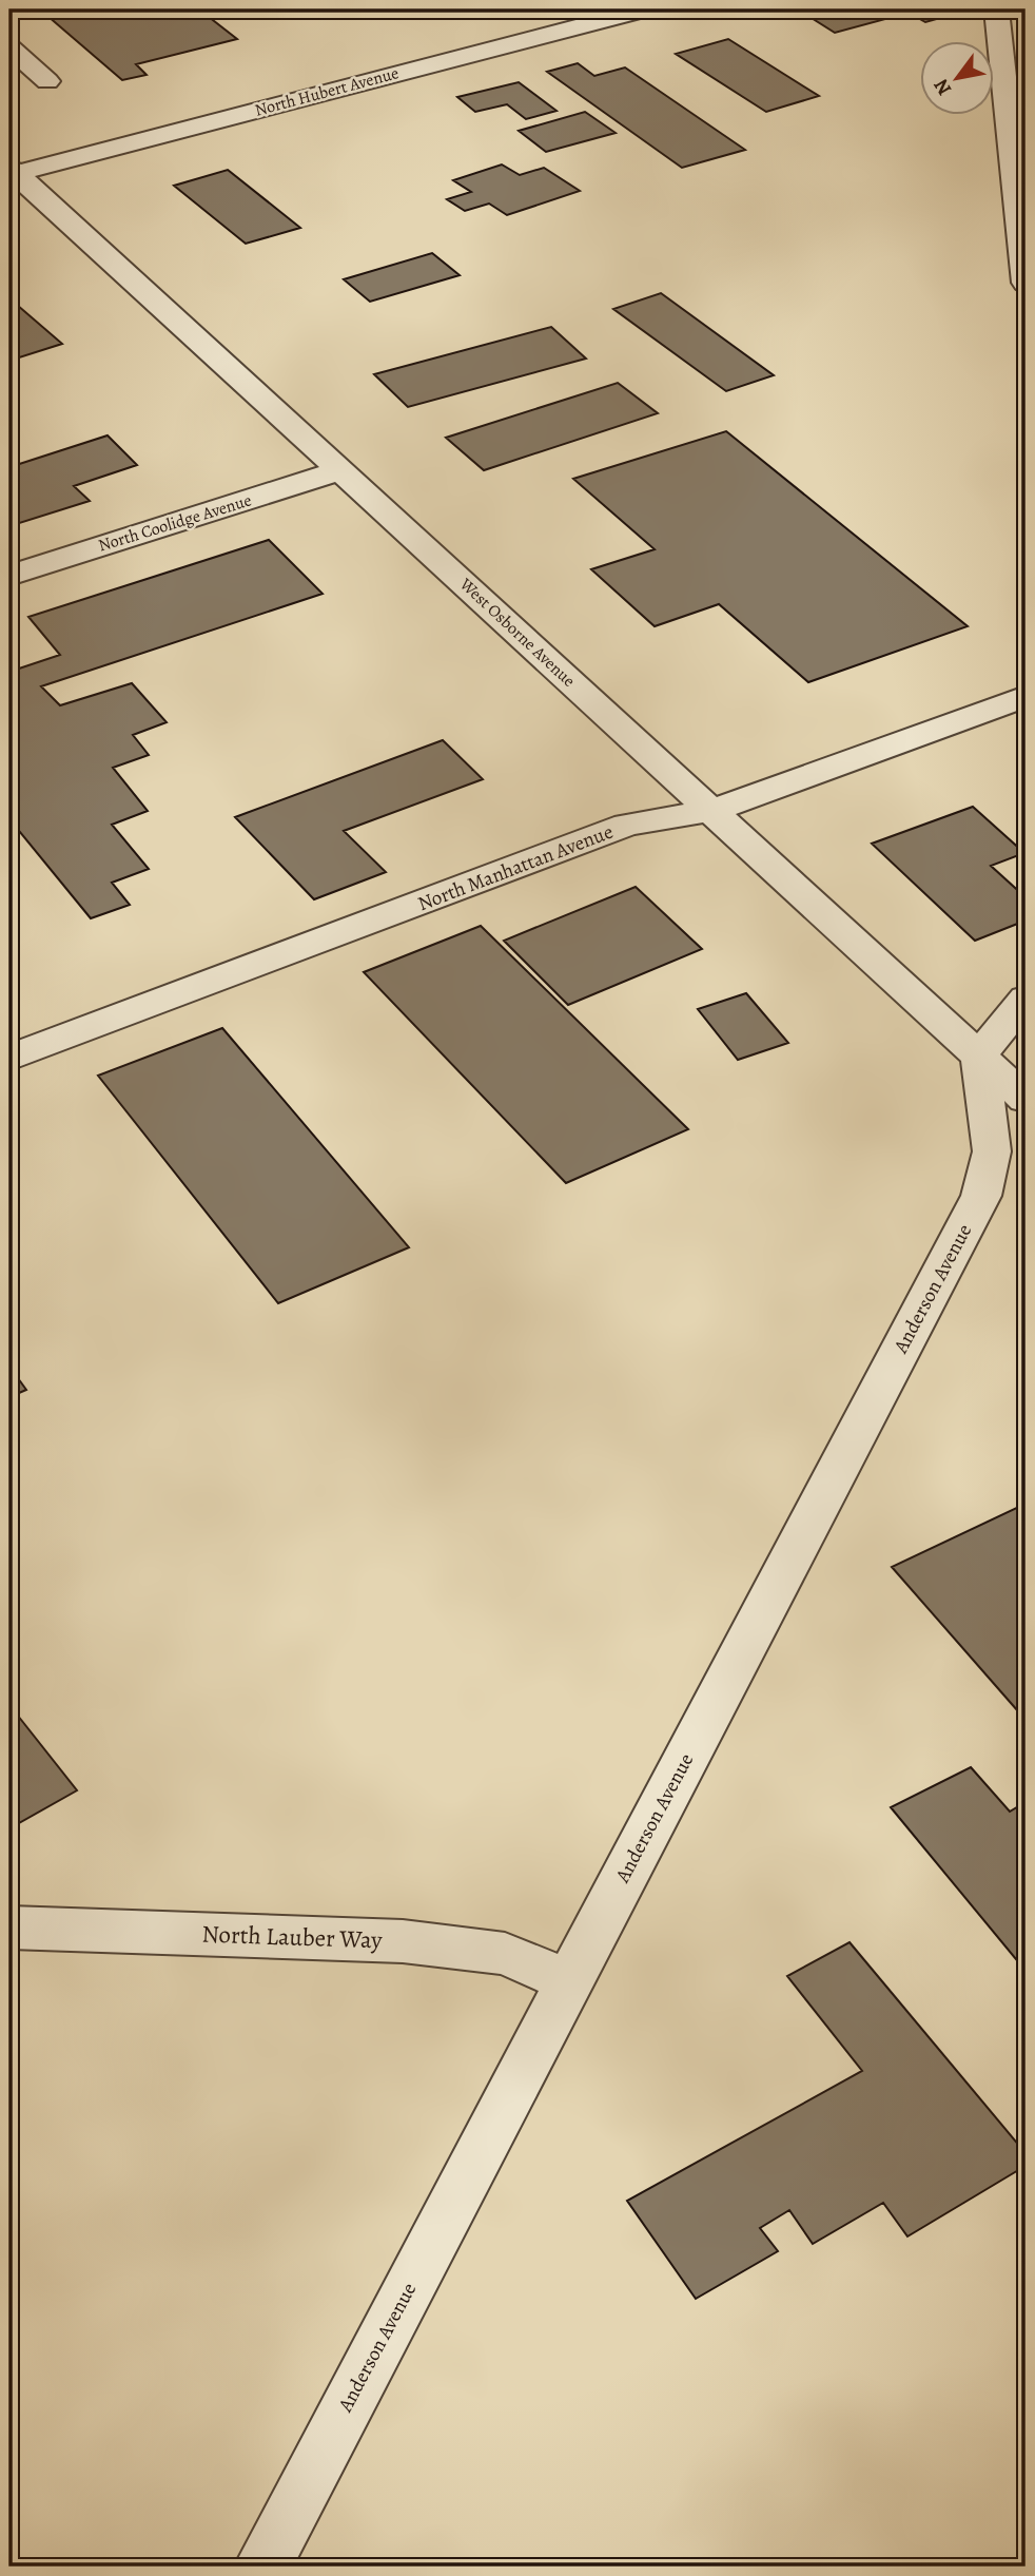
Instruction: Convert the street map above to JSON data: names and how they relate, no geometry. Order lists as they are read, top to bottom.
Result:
{
  "streets": {
    "street": [
      "North Hubert Avenue",
      "North Coolidge Avenue",
      "West Osborne Avenue",
      "North Manhattan Avenue",
      "Anderson Avenue",
      "North Lauber Way"
    ]
  },
  "crossings": [
    ["North Hubert Avenue", "West Osborne Avenue"],
    ["North Coolidge Avenue", "West Osborne Avenue"],
    ["West Osborne Avenue", "North Manhattan Avenue"],
    ["West Osborne Avenue", "Anderson Avenue"],
    ["Anderson Avenue", "North Lauber Way"]
  ],
  "north": "bottom left"
}
